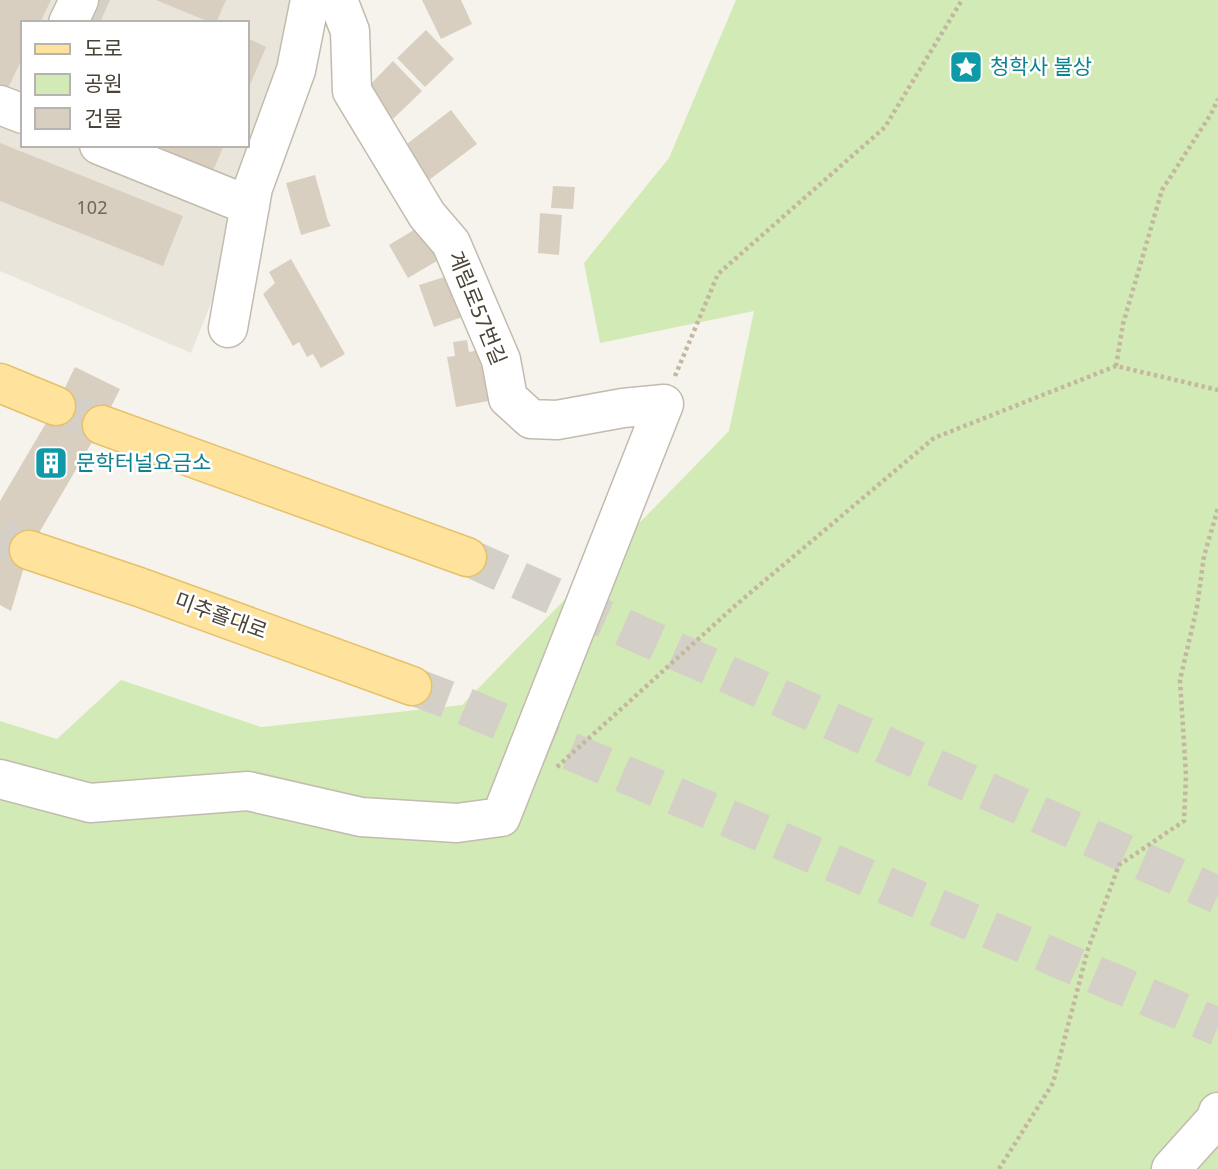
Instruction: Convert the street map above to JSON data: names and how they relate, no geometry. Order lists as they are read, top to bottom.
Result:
{
  "streets": {
    "main road": ["미추홀대로"],
    "street": ["계림로57번길"]
  },
  "places": {
    "place": ["청학사 불상"],
    "building": ["문학터널요금소"]
  },
  "house_numbers": ["102"],
  "legend": ["도로", "공원", "건물"]
}
